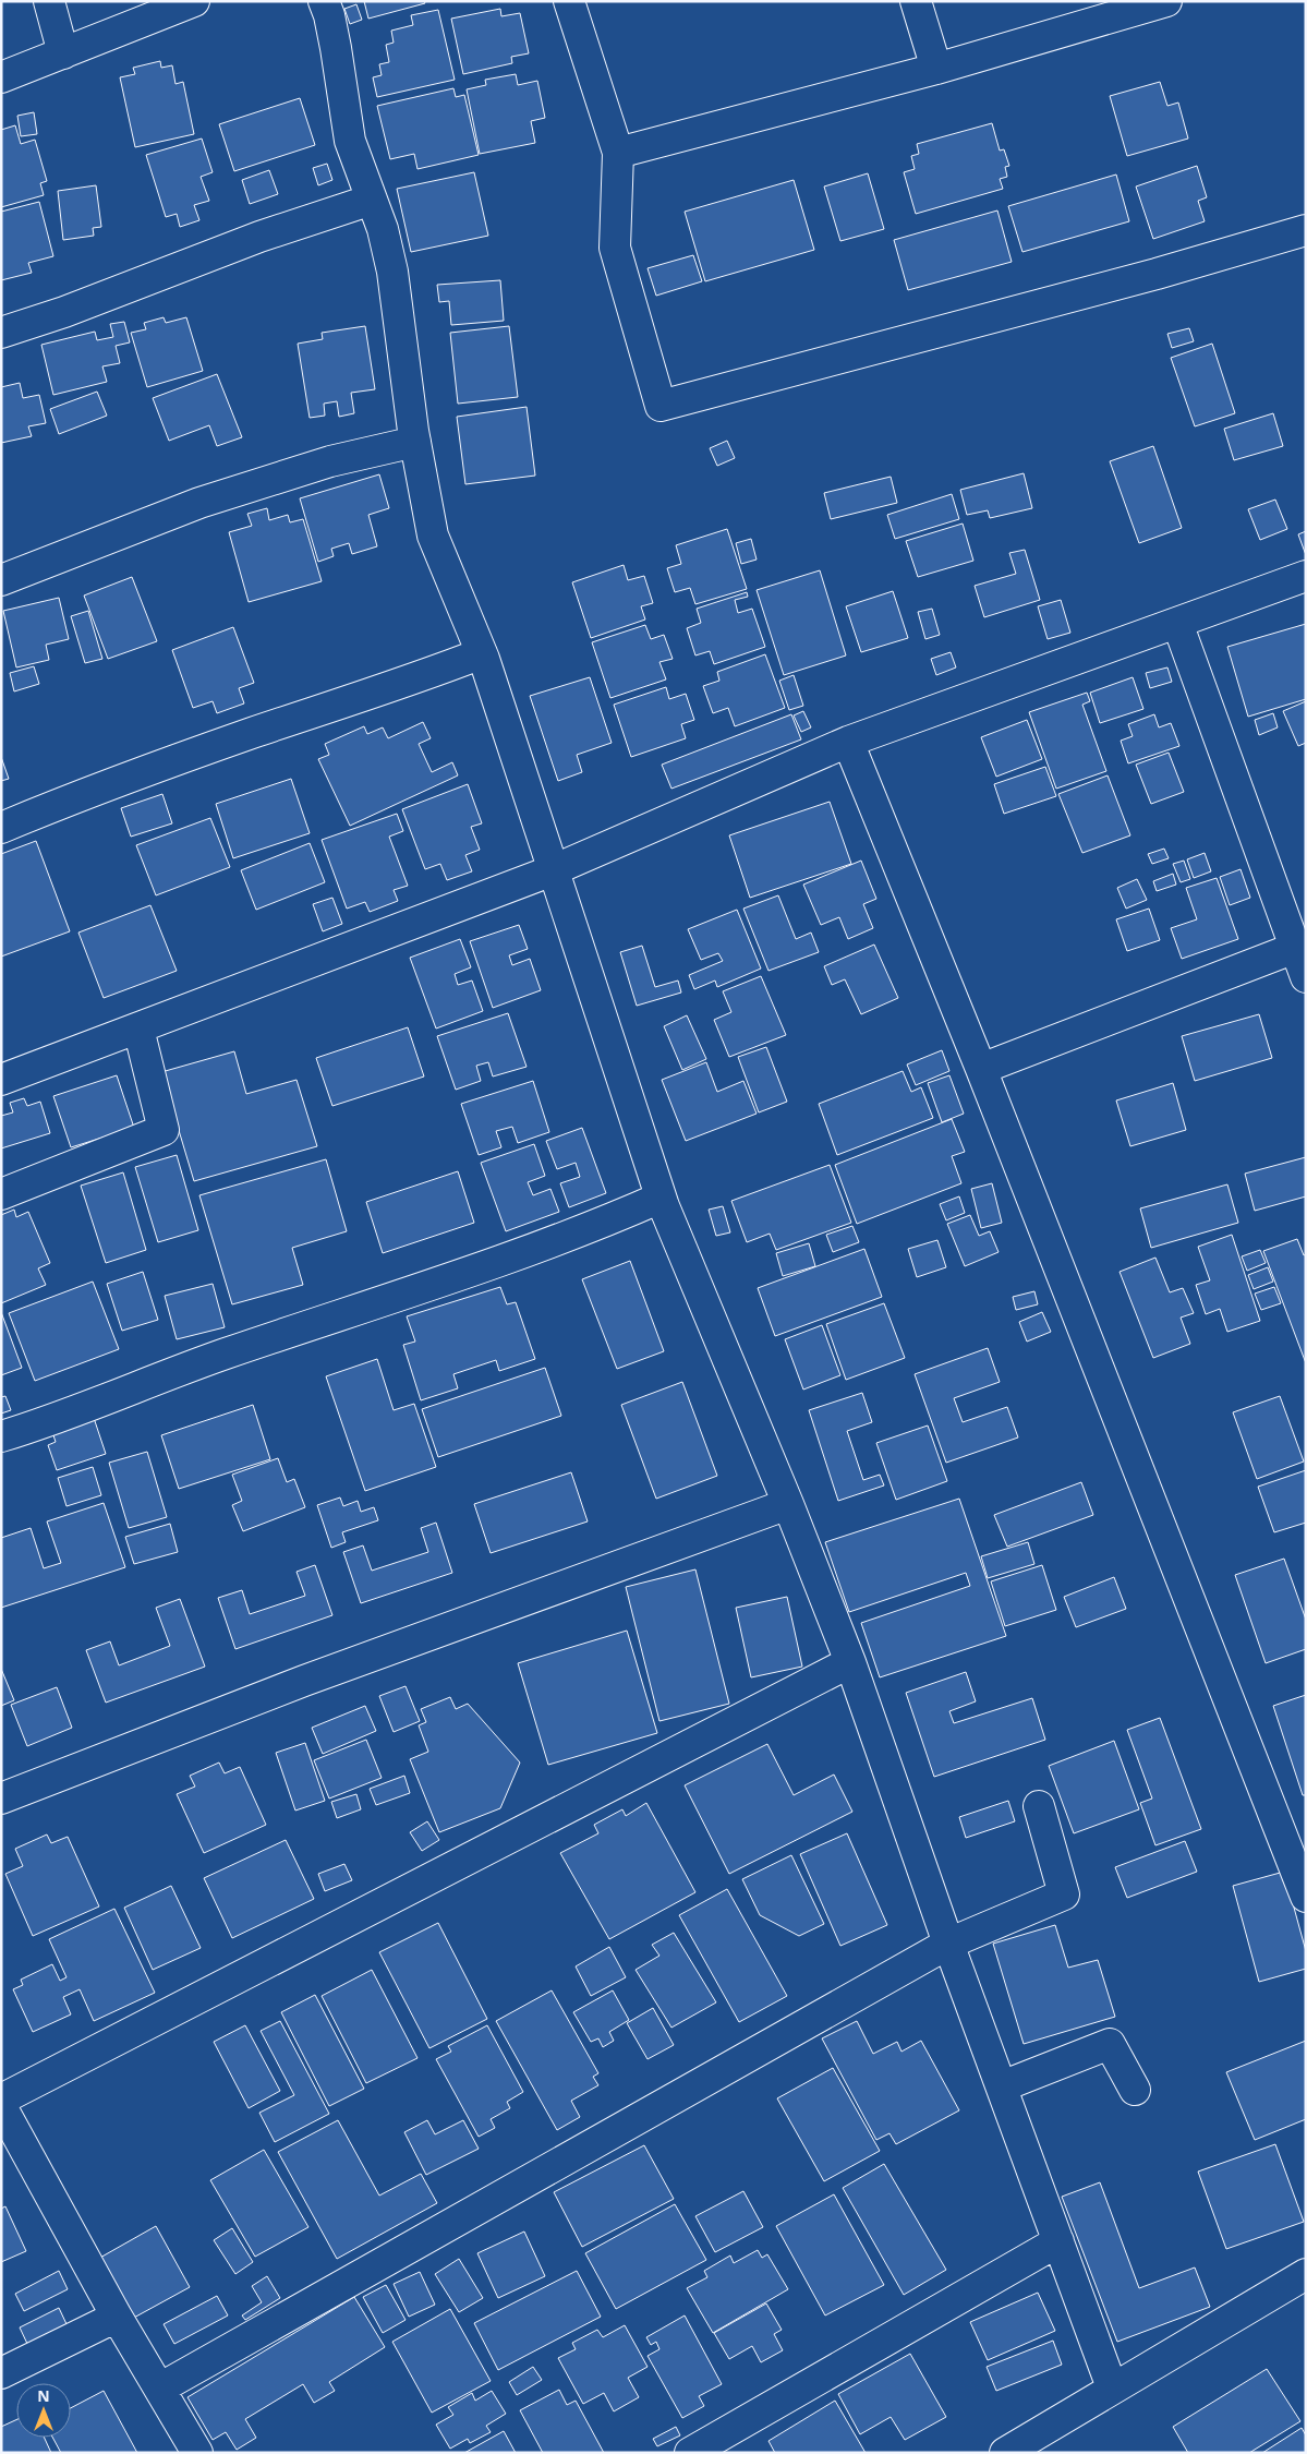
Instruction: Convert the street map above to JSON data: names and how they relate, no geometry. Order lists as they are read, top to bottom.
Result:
{
  "north": "top"
}
